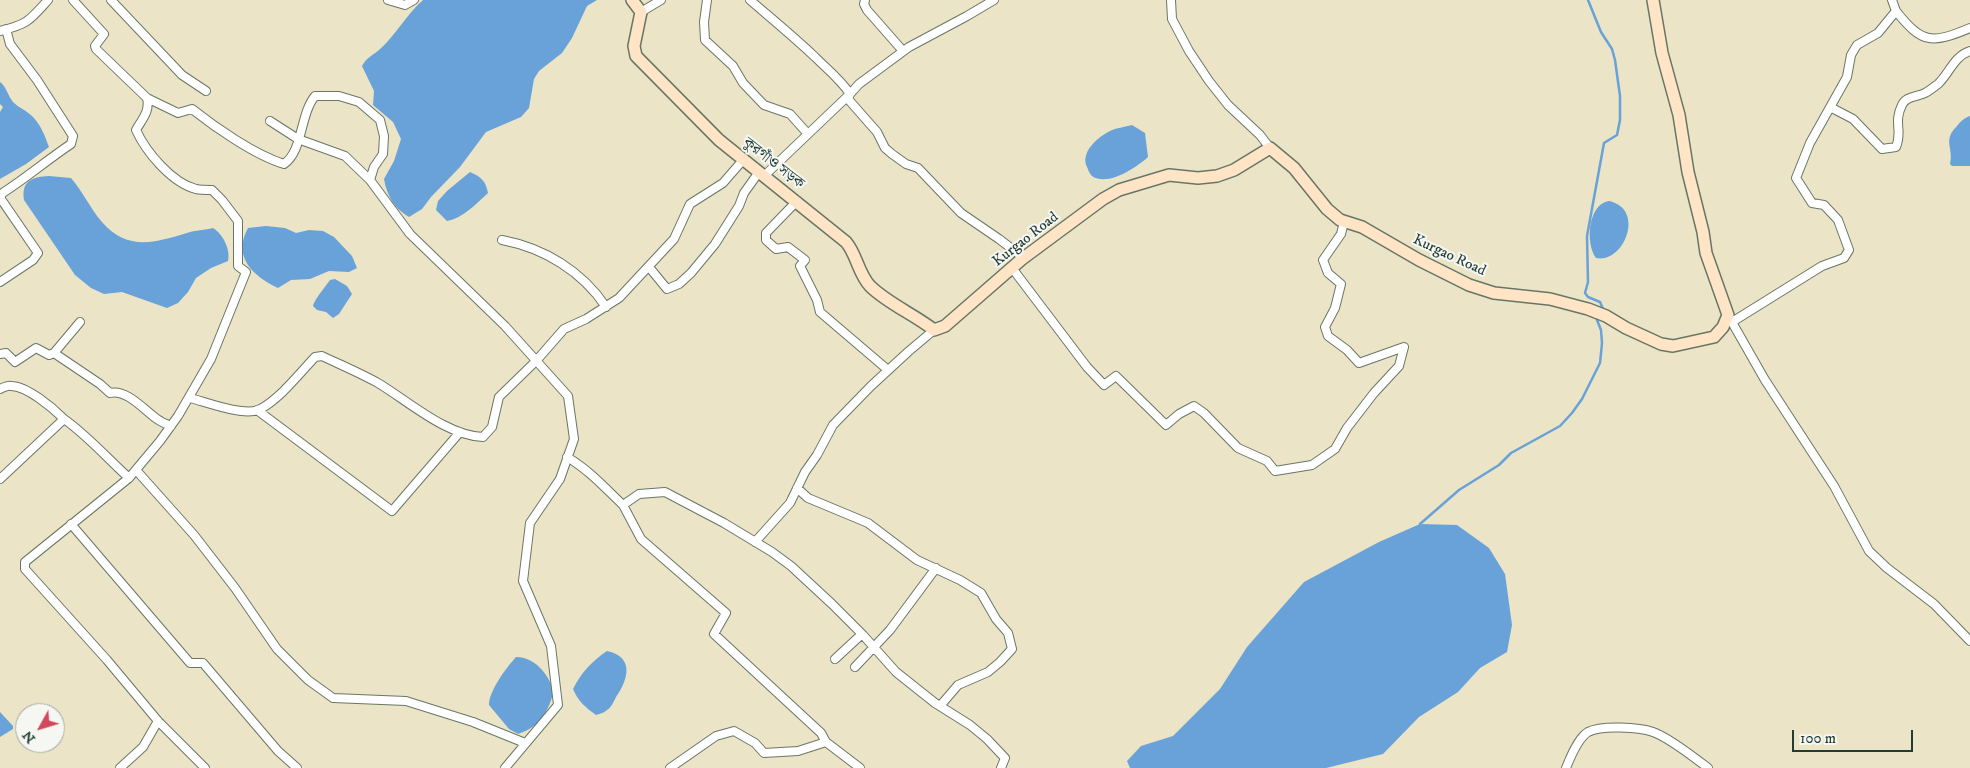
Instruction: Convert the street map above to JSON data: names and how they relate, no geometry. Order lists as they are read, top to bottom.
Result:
{
  "streets": {
    "street": ["কুরগাঁও সড়ক", "Kurgao Road"]
  },
  "crossings": [
    ["কুরগাঁও সড়ক", "Kurgao Road"]
  ],
  "scale_bar": "100 m",
  "north": "bottom left"
}
